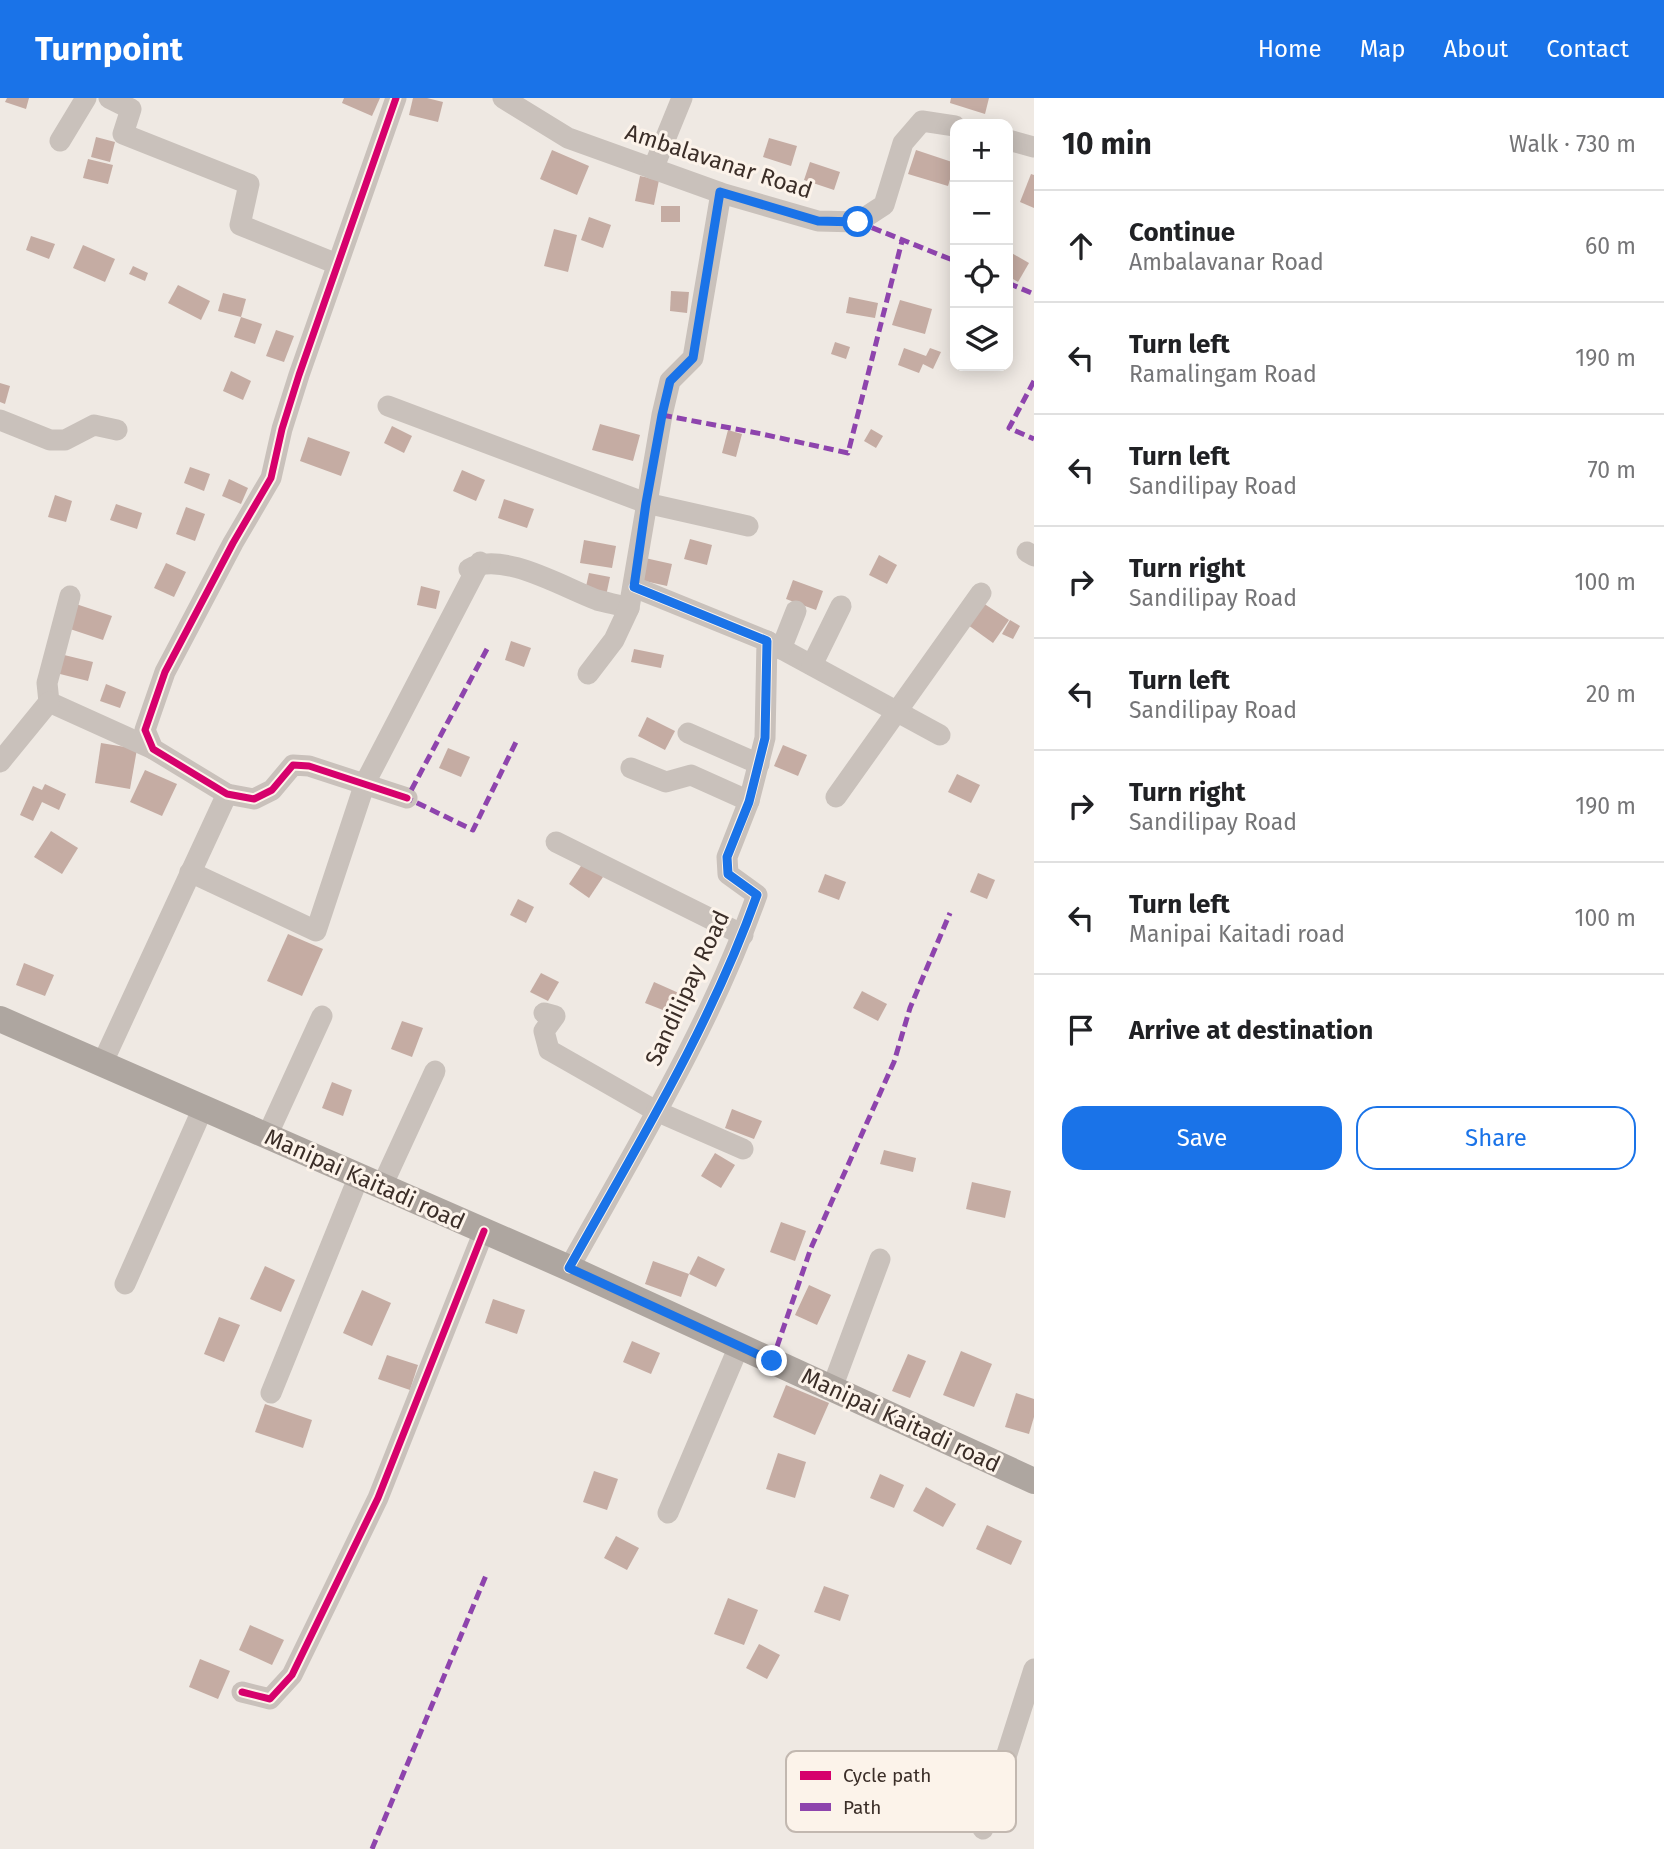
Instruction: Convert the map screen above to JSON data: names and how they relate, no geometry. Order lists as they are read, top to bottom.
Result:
{
  "streets": {
    "main road": ["Manipai Kaitadi road"],
    "street": ["Ambalavanar Road", "Sandilipay Road"]
  },
  "crossings": [
    ["Sandilipay Road", "Manipai Kaitadi road"]
  ],
  "legend": ["Cycle path", "Path"],
  "page": {
    "header": "Turnpoint",
    "nav": [
      "Home",
      "Map",
      "About",
      "Contact"
    ],
    "heading": ["10 min", "Walk · 730 m"],
    "map_buttons": ["+", "−"],
    "list": [
      ["Continue", "Ambalavanar Road", "60 m"],
      ["Turn left", "Ramalingam Road", "190 m"],
      ["Turn left", "Sandilipay Road", "70 m"],
      ["Turn right", "Sandilipay Road", "100 m"],
      ["Turn left", "Sandilipay Road", "20 m"],
      ["Turn right", "Sandilipay Road", "190 m"],
      ["Turn left", "Manipai Kaitadi road", "100 m"],
      "Arrive at destination"
    ],
    "buttons": ["Save", "Share"]
  }
}
